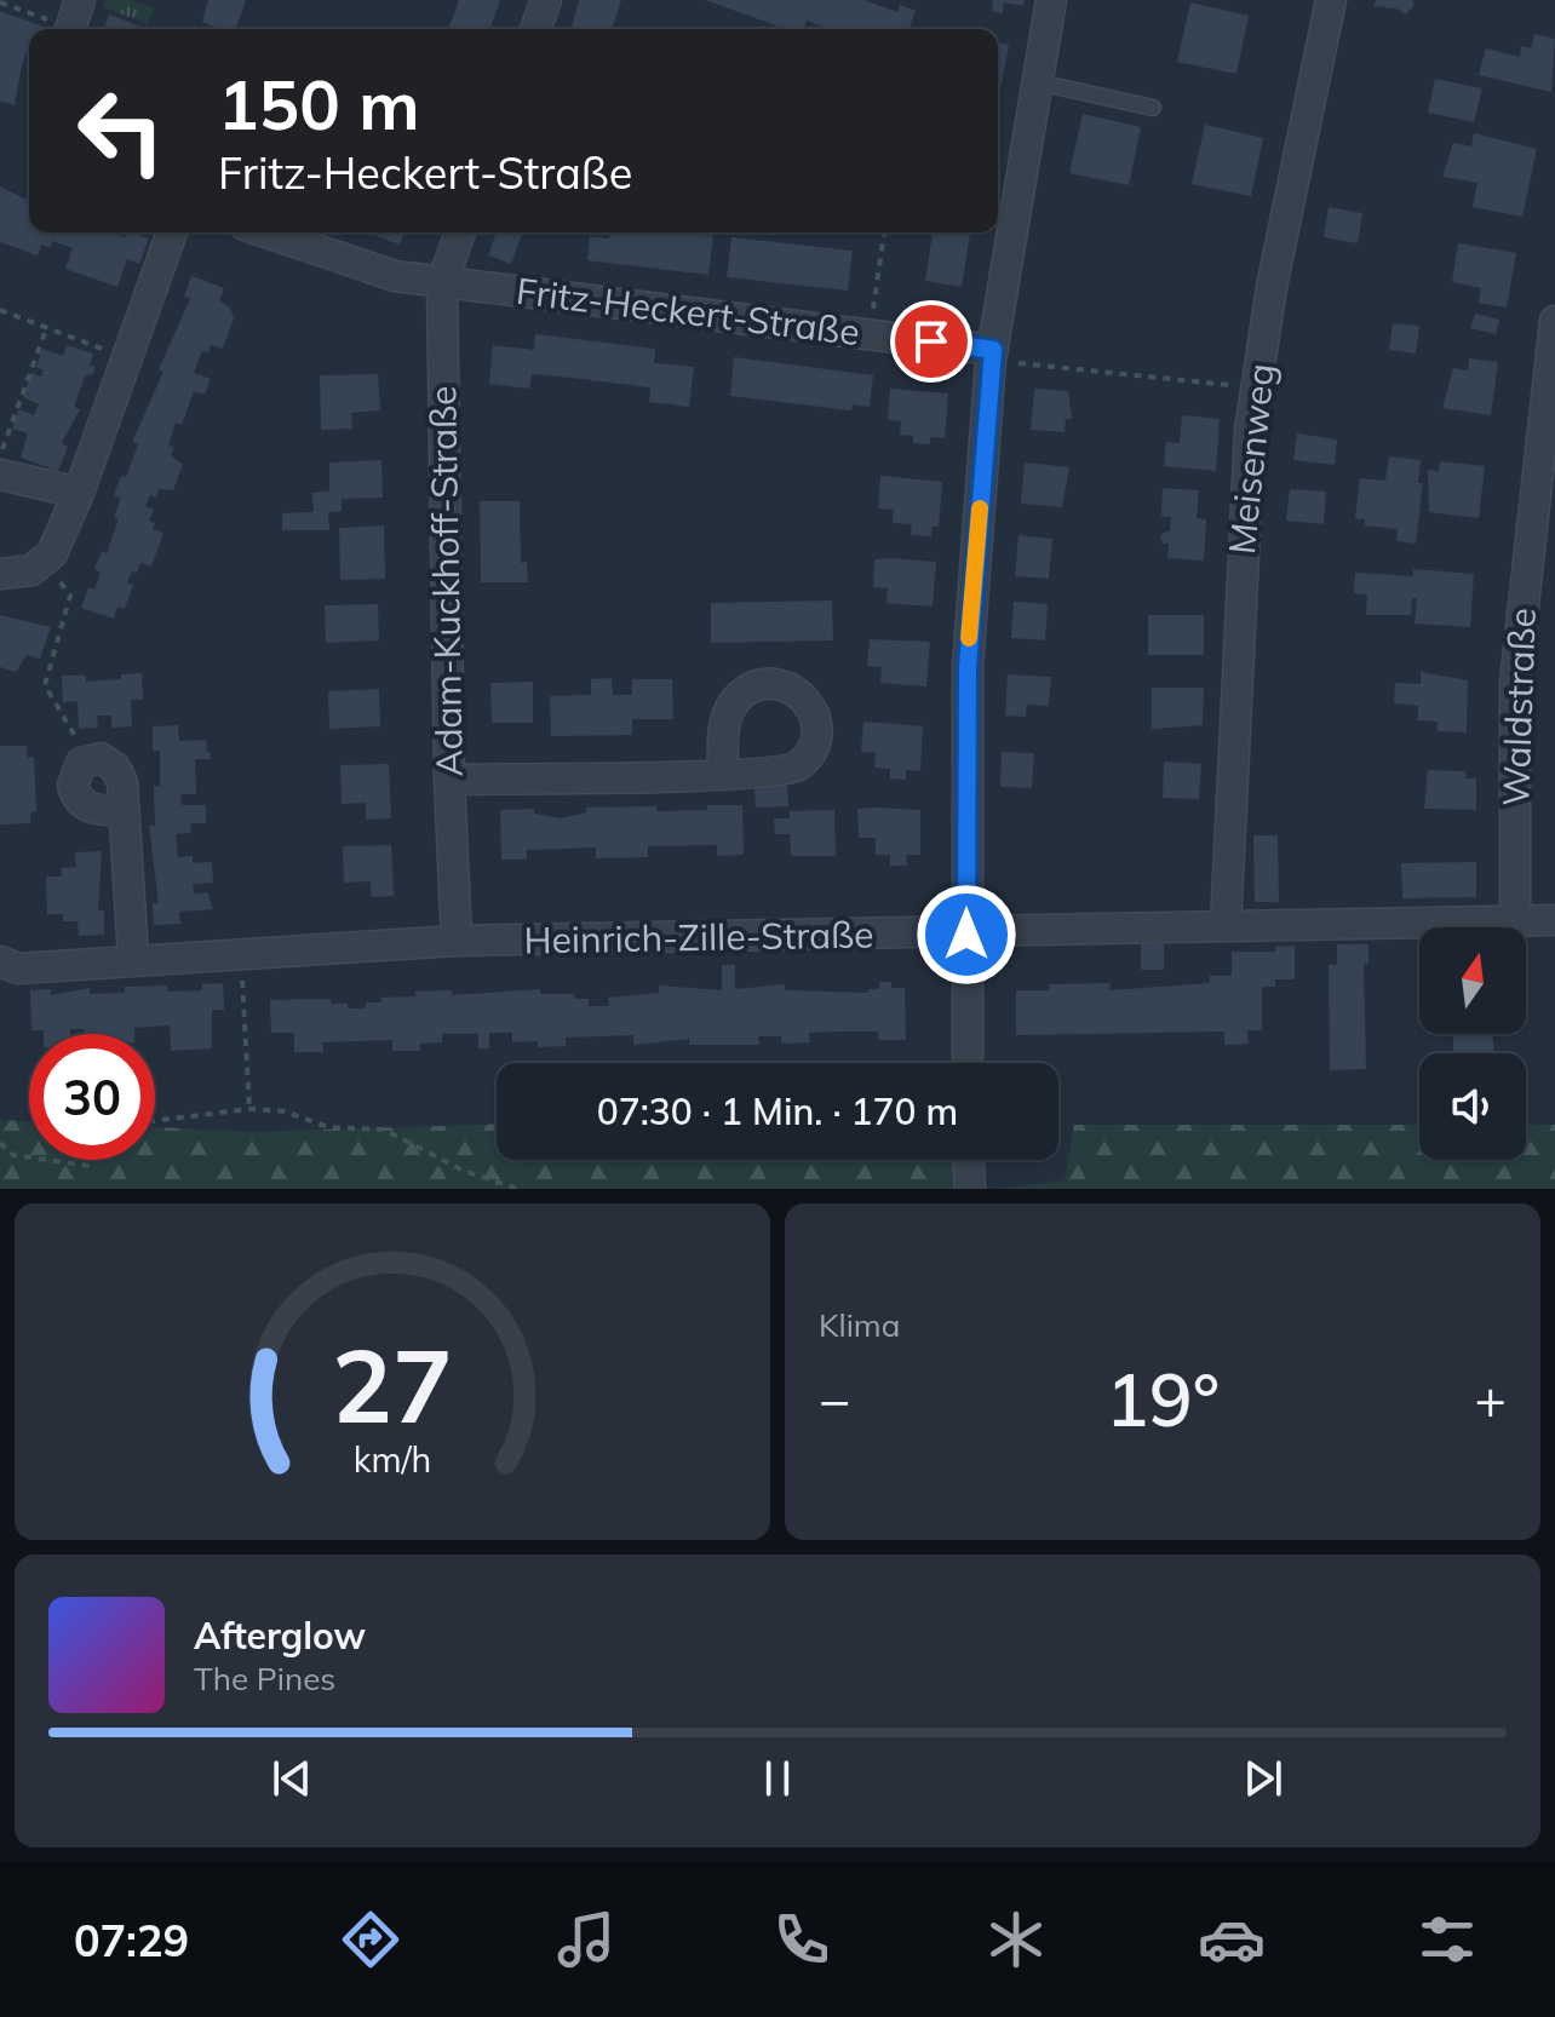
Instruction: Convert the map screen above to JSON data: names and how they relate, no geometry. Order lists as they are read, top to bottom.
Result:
{
  "streets": {
    "street": [
      "Fritz-Heckert-Straße",
      "Meisenweg",
      "Adam-Kuckhoff-Straße",
      "Waldstraße",
      "Heinrich-Zille-Straße"
    ]
  },
  "crossings": [
    ["Fritz-Heckert-Straße", "Adam-Kuckhoff-Straße"],
    ["Meisenweg", "Heinrich-Zille-Straße"],
    ["Adam-Kuckhoff-Straße", "Heinrich-Zille-Straße"],
    ["Waldstraße", "Heinrich-Zille-Straße"]
  ],
  "north": "top",
  "page": {
    "turn": ["150 m", "Fritz-Heckert-Straße"],
    "limit": "30",
    "trip": "07:30 · 1 Min. · 170 m",
    "tile": "Klima",
    "heat": ["−", "19°", "+"],
    "song": ["Afterglow", "The Pines"],
    "tabs": "07:29",
    "gauge": ["27", "km/h"]
  }
}
